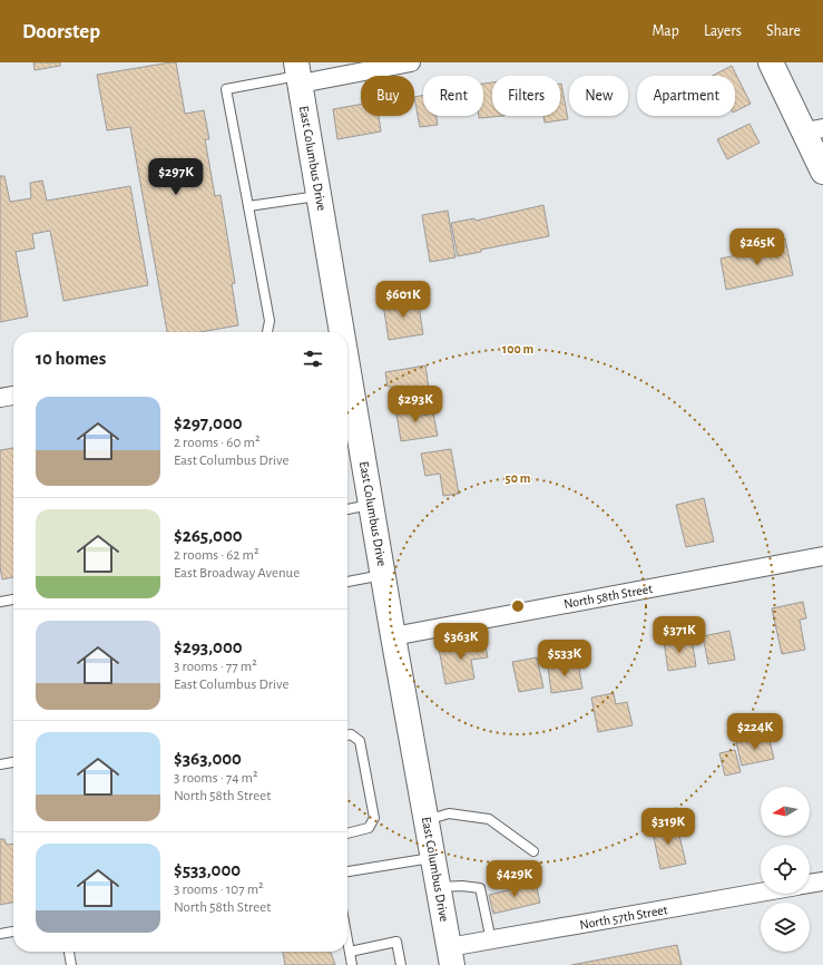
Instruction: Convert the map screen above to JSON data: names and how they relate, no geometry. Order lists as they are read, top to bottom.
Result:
{
  "streets": {
    "main road": ["East Columbus Drive"],
    "street": ["North 58th Street", "North 57th Street"]
  },
  "crossings": [
    ["East Columbus Drive", "North 58th Street"],
    ["East Columbus Drive", "North 57th Street"]
  ],
  "north": "left",
  "page": {
    "header": "Doorstep",
    "nav": ["Map", "Layers", "Share"],
    "chip": [
      "Buy",
      "Rent",
      "Filters",
      "New",
      "Apartment"
    ],
    "price": [
      "$297K",
      "$265K",
      "$601K",
      "$293K",
      "$371K",
      "$363K",
      "$533K",
      "$224K",
      "$319K",
      "$429K"
    ],
    "heading": "10 homes",
    "list": [
      {
        "name": "$297,000",
        "note": "2 rooms · 60 m² · East Columbus Drive"
      },
      {
        "name": "$265,000",
        "note": "2 rooms · 62 m² · East Broadway Avenue"
      },
      {
        "name": "$293,000",
        "note": "3 rooms · 77 m² · East Columbus Drive"
      },
      {
        "name": "$363,000",
        "note": "3 rooms · 74 m² · North 58th Street"
      },
      {
        "name": "$533,000",
        "note": "3 rooms · 107 m² · North 58th Street"
      }
    ]
  },
  "rings": ["100 m", "50 m"]
}
